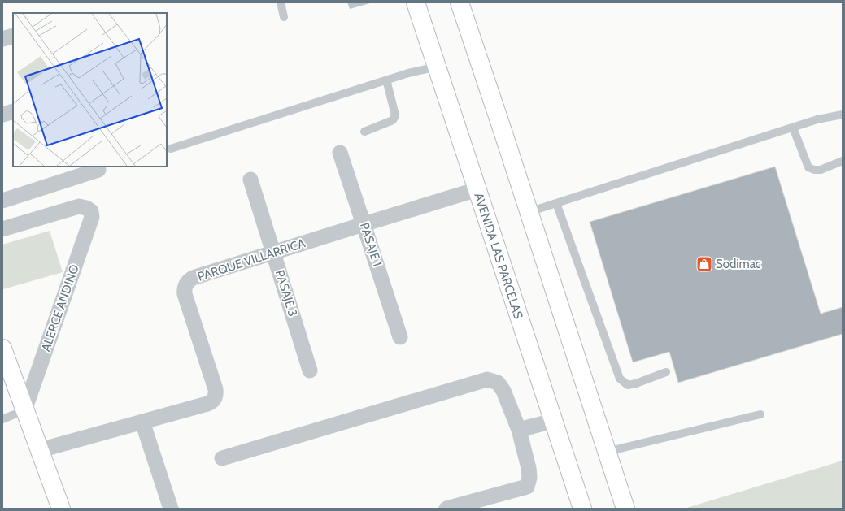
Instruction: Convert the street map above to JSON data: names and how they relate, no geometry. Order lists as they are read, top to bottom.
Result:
{
  "streets": {
    "main road": ["AVENIDA LAS PARCELAS"],
    "street": [
      "PASAJE 1",
      "PARQUE VILLARRICA",
      "PASAJE 3",
      "ALERCE ANDINO"
    ]
  },
  "crossings": [
    ["PASAJE 1", "PARQUE VILLARRICA"],
    ["AVENIDA LAS PARCELAS", "PARQUE VILLARRICA"],
    ["PARQUE VILLARRICA", "PASAJE 3"]
  ],
  "places": {
    "shop": ["Sodimac"]
  }
}
